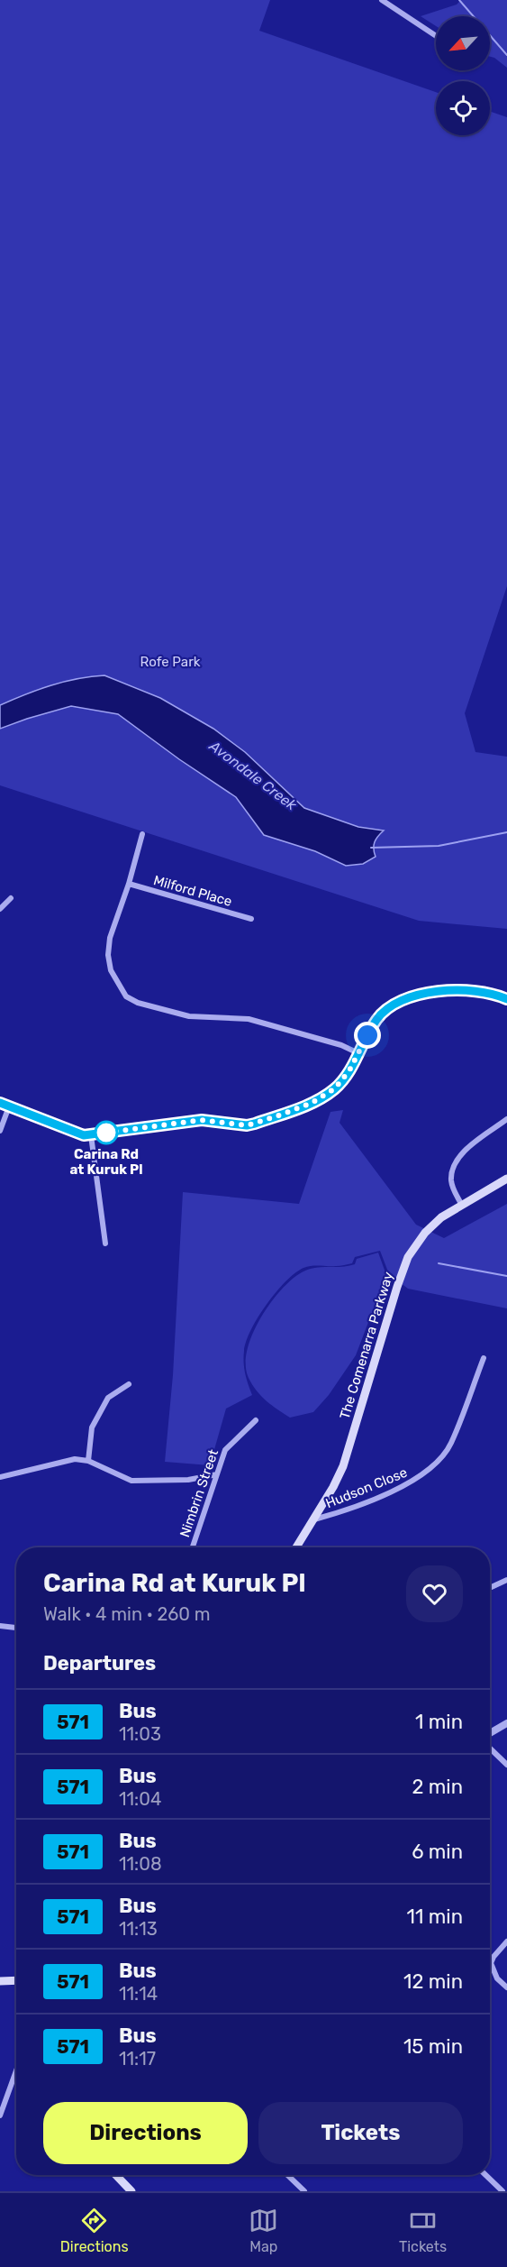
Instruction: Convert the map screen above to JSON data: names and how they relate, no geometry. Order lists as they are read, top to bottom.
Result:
{
  "streets": {
    "main road": ["The Comenarra Parkway"],
    "street": ["Milford Place", "Hudson Close", "Nimbrin Street"]
  },
  "crossings": [
    ["The Comenarra Parkway", "Hudson Close"]
  ],
  "water": ["Avondale Creek"],
  "parks": ["Rofe Park"],
  "places": ["Carina Rd at Kuruk Pl"],
  "lines": ["bus line 571"],
  "north": "bottom left",
  "page": {
    "heading": [
      ["Carina Rd at Kuruk Pl", "Walk · 4 min · 260 m"],
      "Departures"
    ],
    "list": [
      {
        "mark": "571",
        "name": "Bus",
        "note": "11:03",
        "value": "1 min"
      },
      {
        "mark": "571",
        "name": "Bus",
        "note": "11:04",
        "value": "2 min"
      },
      {
        "mark": "571",
        "name": "Bus",
        "note": "11:08",
        "value": "6 min"
      },
      {
        "mark": "571",
        "name": "Bus",
        "note": "11:13",
        "value": "11 min"
      },
      {
        "mark": "571",
        "name": "Bus",
        "note": "11:14",
        "value": "12 min"
      },
      {
        "mark": "571",
        "name": "Bus",
        "note": "11:17",
        "value": "15 min"
      }
    ],
    "buttons": ["Directions", "Tickets"],
    "tabs": ["Directions", "Map", "Tickets"]
  }
}
